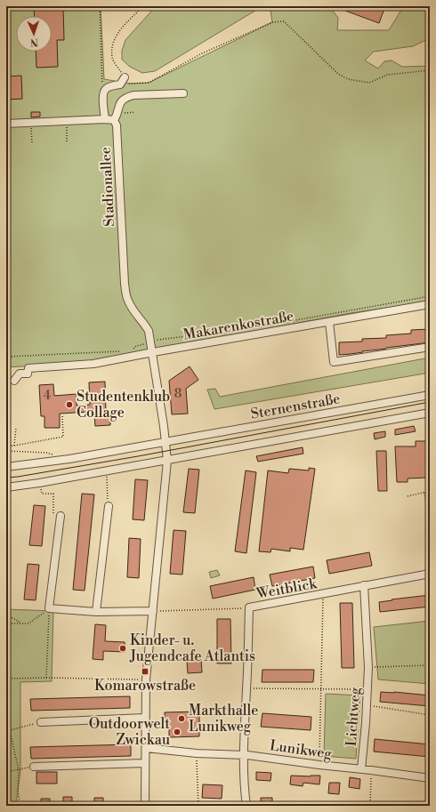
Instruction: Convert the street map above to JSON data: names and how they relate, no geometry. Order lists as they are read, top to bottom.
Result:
{
  "streets": {
    "street": [
      "Stadionallee",
      "Makarenkostraße",
      "Sternenstraße",
      "Weitblick",
      "Lichtweg",
      "Lunikweg"
    ]
  },
  "crossings": [
    ["Stadionallee", "Makarenkostraße"],
    ["Weitblick", "Lichtweg"],
    ["Weitblick", "Lunikweg"],
    ["Lichtweg", "Lunikweg"]
  ],
  "places": {
    "other": [
      "Studentenklub Collage",
      "Kinder- u. Jugendcafe Atlantis",
      "Markthalle Lunikweg",
      "Outdoorwelt Zwickau"
    ],
    "transit": ["Komarowstraße"]
  },
  "house_numbers": ["8", "4"],
  "north": "bottom"
}
